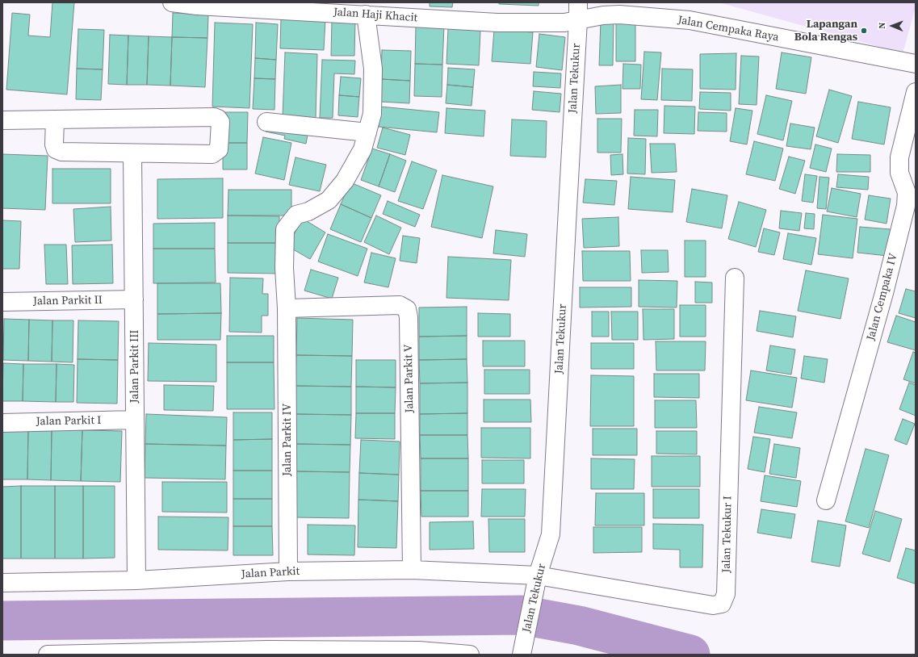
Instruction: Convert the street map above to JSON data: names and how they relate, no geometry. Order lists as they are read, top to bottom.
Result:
{
  "streets": {
    "street": [
      "Jalan Haji Khacit",
      "Jalan Cempaka Raya",
      "Jalan Tekukur",
      "Jalan Cempaka IV",
      "Jalan Parkit II",
      "Jalan Parkit III",
      "Jalan Parkit V",
      "Jalan Parkit I",
      "Jalan Parkit IV",
      "Jalan Tekukur I",
      "Jalan Parkit"
    ]
  },
  "crossings": [
    ["Jalan Haji Khacit", "Jalan Cempaka Raya"],
    ["Jalan Haji Khacit", "Jalan Tekukur"],
    ["Jalan Haji Khacit", "Jalan Parkit IV"],
    ["Jalan Cempaka Raya", "Jalan Tekukur"],
    ["Jalan Tekukur", "Jalan Tekukur I"],
    ["Jalan Tekukur", "Jalan Parkit"],
    ["Jalan Parkit II", "Jalan Parkit III"],
    ["Jalan Parkit III", "Jalan Parkit I"],
    ["Jalan Parkit III", "Jalan Parkit"],
    ["Jalan Parkit V", "Jalan Parkit IV"],
    ["Jalan Parkit V", "Jalan Parkit"],
    ["Jalan Parkit IV", "Jalan Parkit"],
    ["Jalan Tekukur I", "Jalan Parkit"]
  ],
  "places": ["Lapangan Bola Rengas"],
  "north": "left"
}
